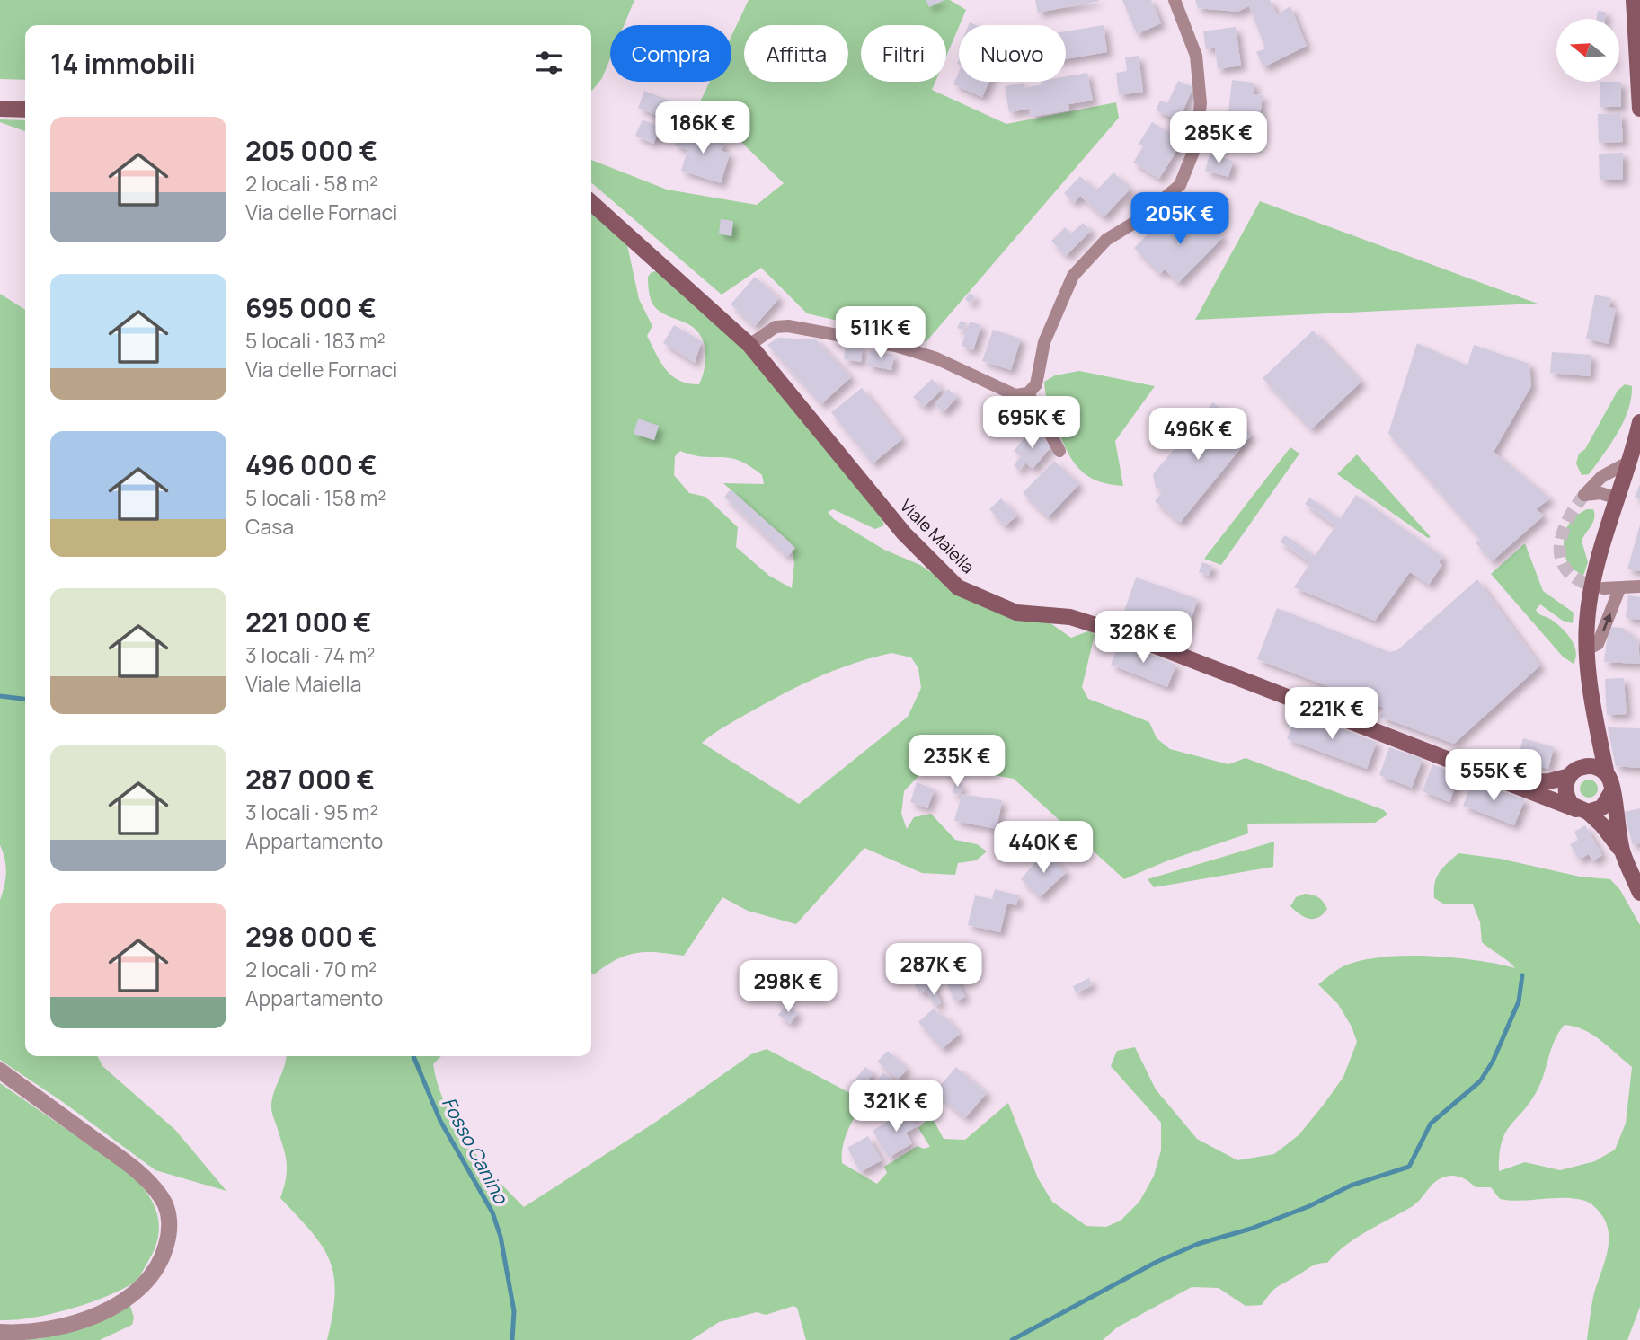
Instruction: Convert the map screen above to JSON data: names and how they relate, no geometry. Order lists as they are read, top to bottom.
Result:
{
  "streets": {
    "main road": ["Viale Maiella"]
  },
  "water": ["Fosso Canino"],
  "north": "left",
  "page": {
    "chip": [
      "Compra",
      "Affitta",
      "Filtri",
      "Nuovo"
    ],
    "heading": "14 immobili",
    "list": [
      {
        "name": "205 000 €",
        "note": "2 locali · 58 m² · Via delle Fornaci"
      },
      {
        "name": "695 000 €",
        "note": "5 locali · 183 m² · Via delle Fornaci"
      },
      {
        "name": "496 000 €",
        "note": "5 locali · 158 m² · Casa"
      },
      {
        "name": "221 000 €",
        "note": "3 locali · 74 m² · Viale Maiella"
      },
      {
        "name": "287 000 €",
        "note": "3 locali · 95 m² · Appartamento"
      },
      {
        "name": "298 000 €",
        "note": "2 locali · 70 m² · Appartamento"
      }
    ],
    "price": [
      "186K €",
      "285K €",
      "205K €",
      "511K €",
      "695K €",
      "496K €",
      "328K €",
      "221K €",
      "235K €",
      "555K €",
      "440K €",
      "287K €",
      "298K €",
      "321K €"
    ]
  }
}
